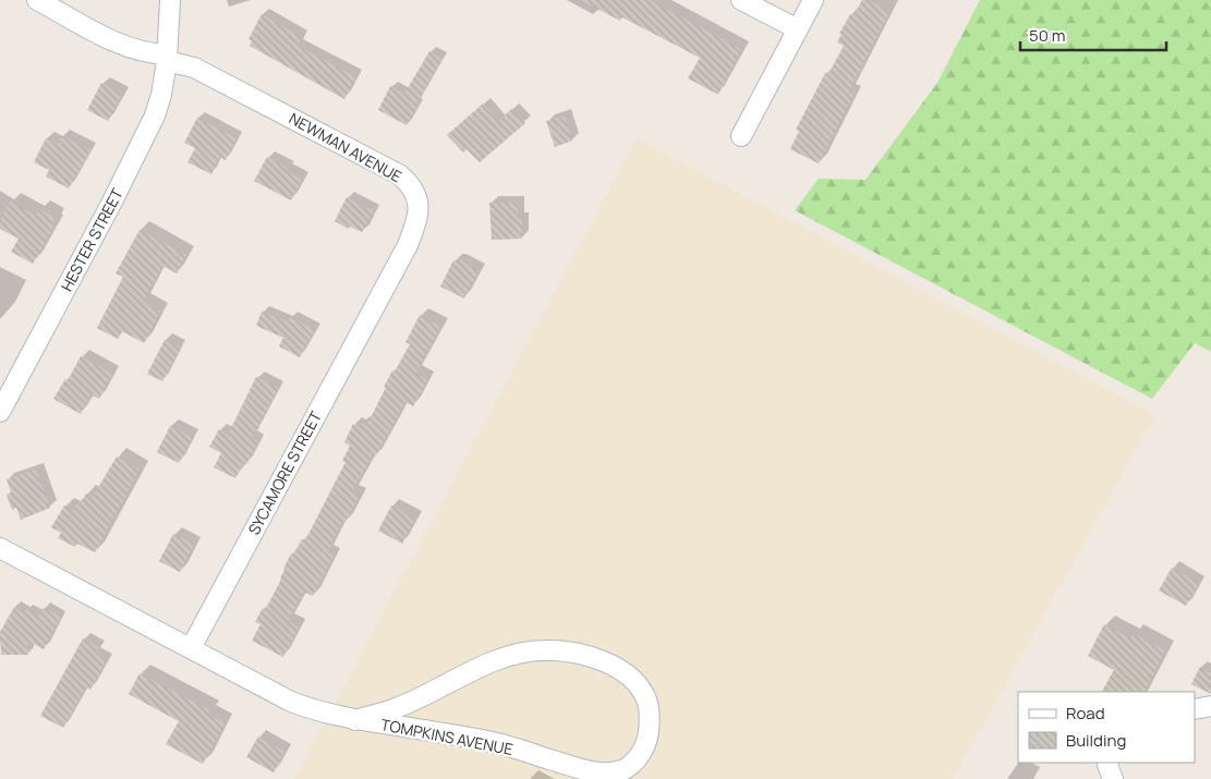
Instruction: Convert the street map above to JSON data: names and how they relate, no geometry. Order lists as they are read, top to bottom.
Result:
{
  "streets": {
    "street": [
      "NEWMAN AVENUE",
      "HESTER STREET",
      "SYCAMORE STREET",
      "TOMPKINS AVENUE"
    ]
  },
  "crossings": [
    ["NEWMAN AVENUE", "HESTER STREET"],
    ["NEWMAN AVENUE", "SYCAMORE STREET"],
    ["SYCAMORE STREET", "TOMPKINS AVENUE"]
  ],
  "legend": ["Road", "Building"],
  "scale_bar": "50 m"
}
